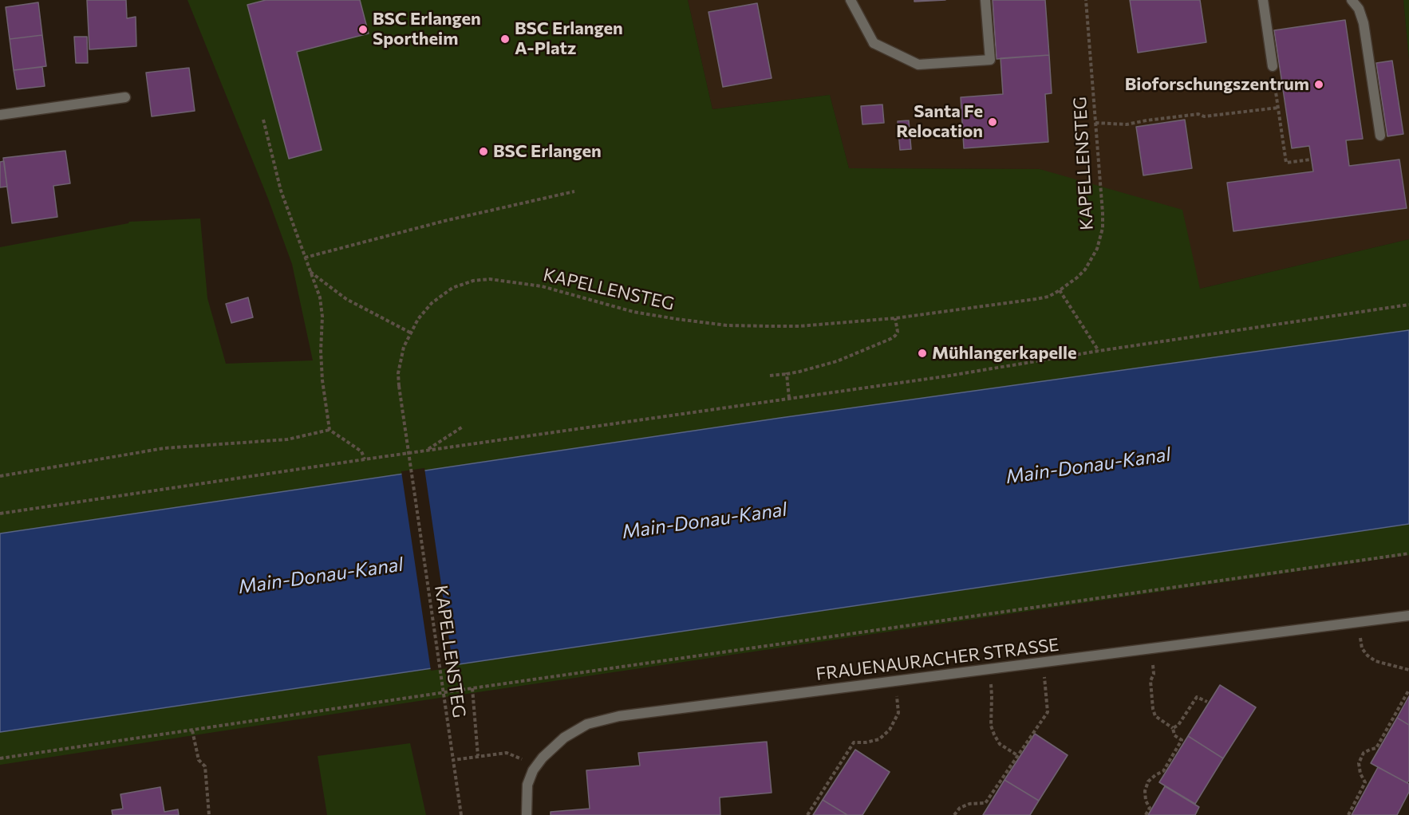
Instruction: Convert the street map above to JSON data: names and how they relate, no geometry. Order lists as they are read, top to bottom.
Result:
{
  "streets": {
    "street": ["FRAUENAURACHER STRASSE"],
    "path": ["KAPELLENSTEG"]
  },
  "water": ["Main-Donau-Kanal"],
  "places": [
    "BSC Erlangen Sportheim",
    "BSC Erlangen A-Platz",
    "Bioforschungszentrum",
    "Santa Fe Relocation",
    "BSC Erlangen",
    "Mühlangerkapelle"
  ]
}
